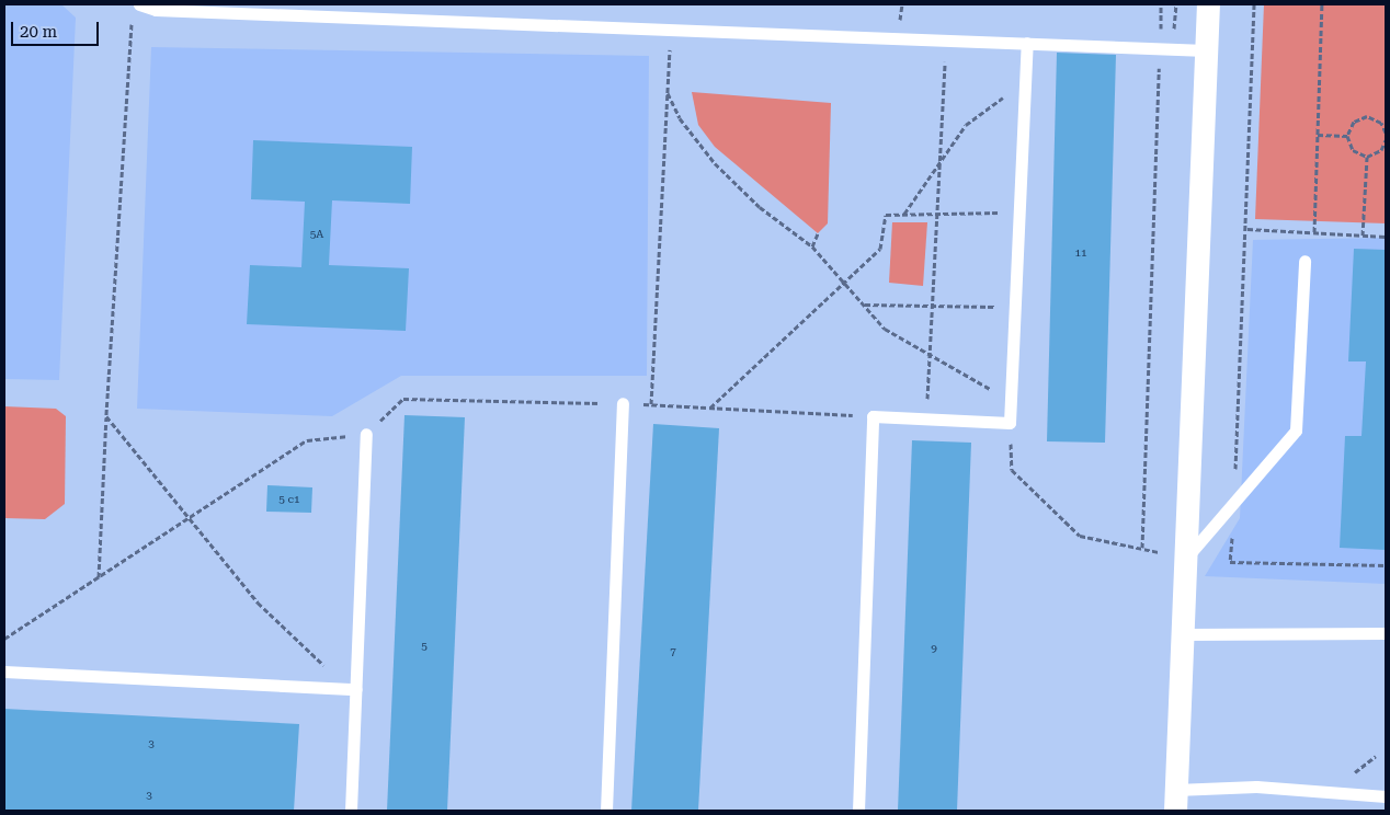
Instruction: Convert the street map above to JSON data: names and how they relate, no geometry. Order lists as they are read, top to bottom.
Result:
{
  "house_numbers": [
    "5А",
    "11",
    "5 с1",
    "5",
    "9",
    "7",
    "3",
    "3"
  ],
  "scale_bar": "20 m"
}
